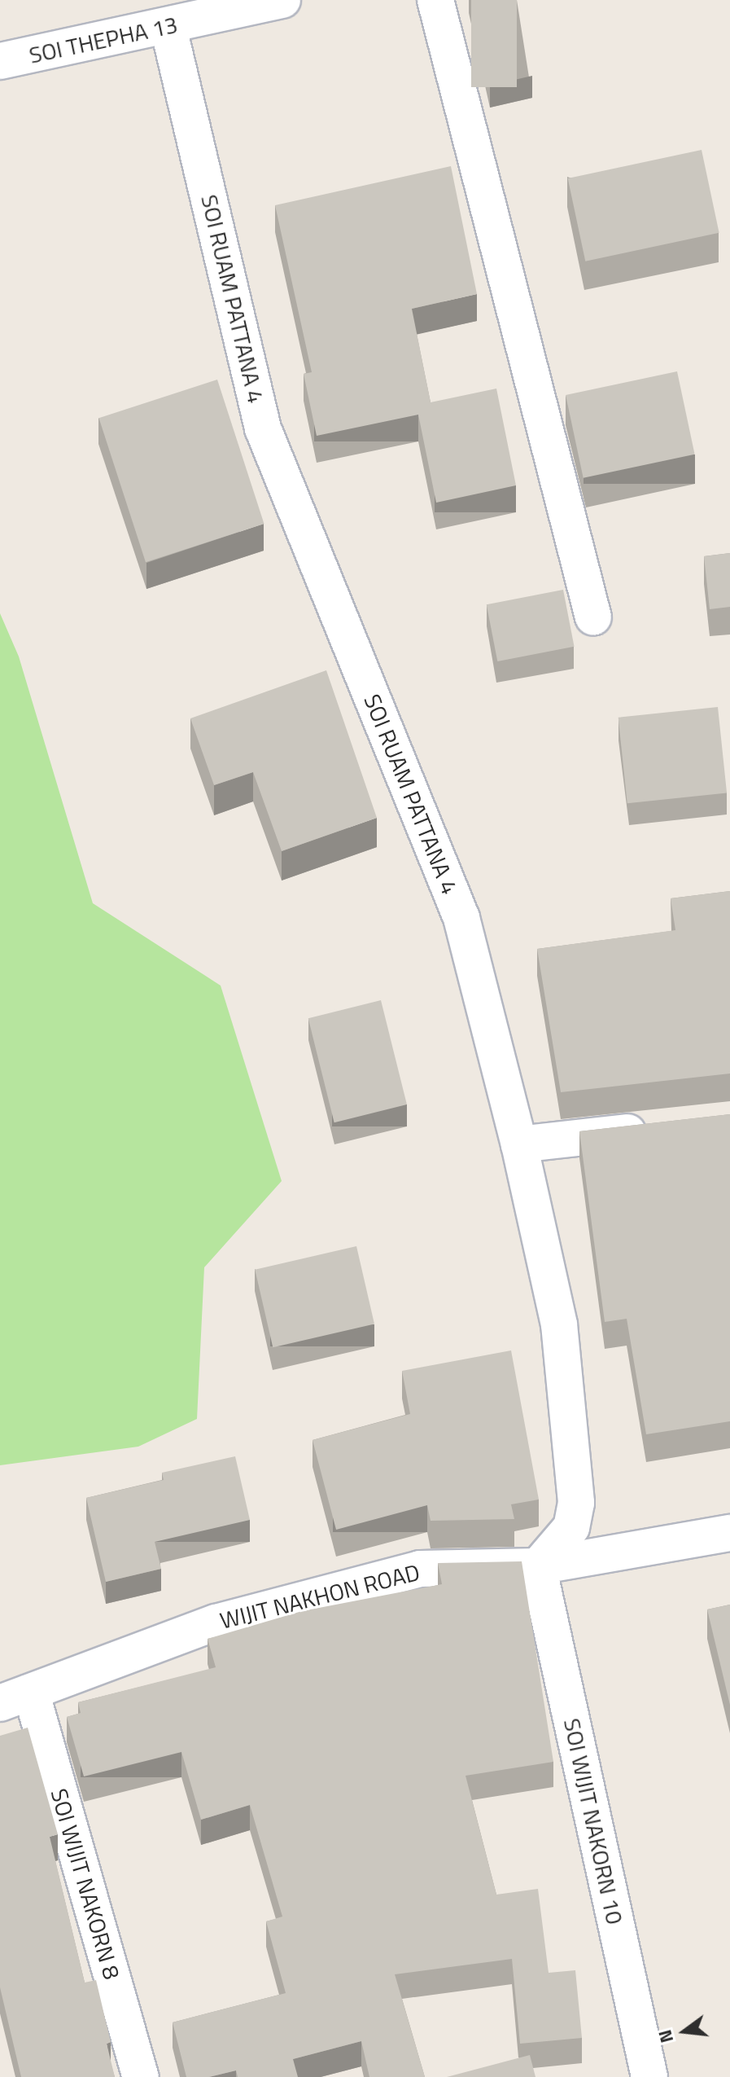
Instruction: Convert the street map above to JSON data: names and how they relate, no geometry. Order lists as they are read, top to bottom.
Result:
{
  "streets": {
    "street": [
      "SOI THEPHA 13",
      "SOI RUAM PATTANA 4",
      "WIJIT NAKHON ROAD",
      "SOI WIJIT NAKORN 10",
      "SOI WIJIT NAKORN 8"
    ]
  },
  "crossings": [
    ["SOI THEPHA 13", "SOI RUAM PATTANA 4"],
    ["SOI RUAM PATTANA 4", "WIJIT NAKHON ROAD"],
    ["SOI RUAM PATTANA 4", "SOI WIJIT NAKORN 10"],
    ["WIJIT NAKHON ROAD", "SOI WIJIT NAKORN 10"],
    ["WIJIT NAKHON ROAD", "SOI WIJIT NAKORN 8"]
  ],
  "north": "left"
}
